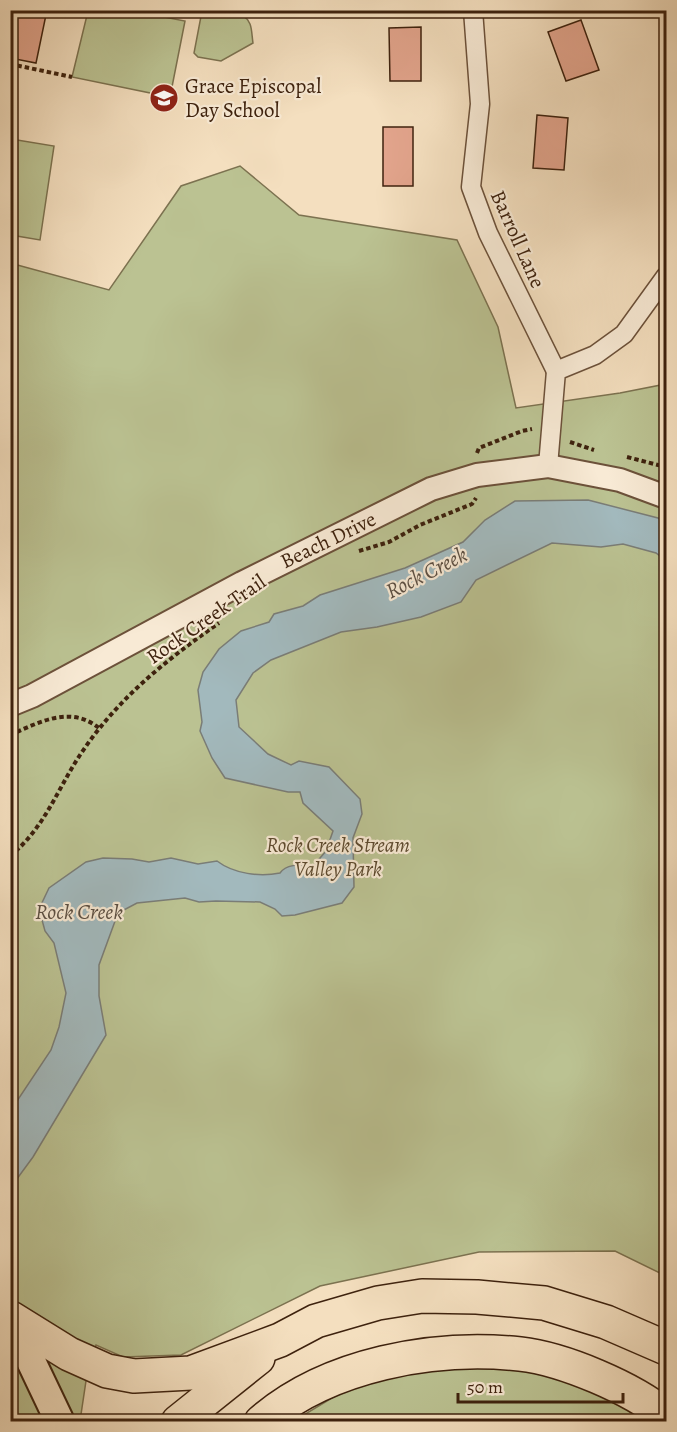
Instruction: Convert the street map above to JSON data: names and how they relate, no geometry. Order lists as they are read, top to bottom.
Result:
{
  "streets": {
    "street": ["Barroll Lane", "Beach Drive"],
    "path": ["Rock Creek Trail"]
  },
  "water": ["Rock Creek"],
  "parks": ["Rock Creek Stream Valley Park"],
  "places": {
    "school or university": ["Grace Episcopal Day School"]
  },
  "scale_bar": "50 m"
}
